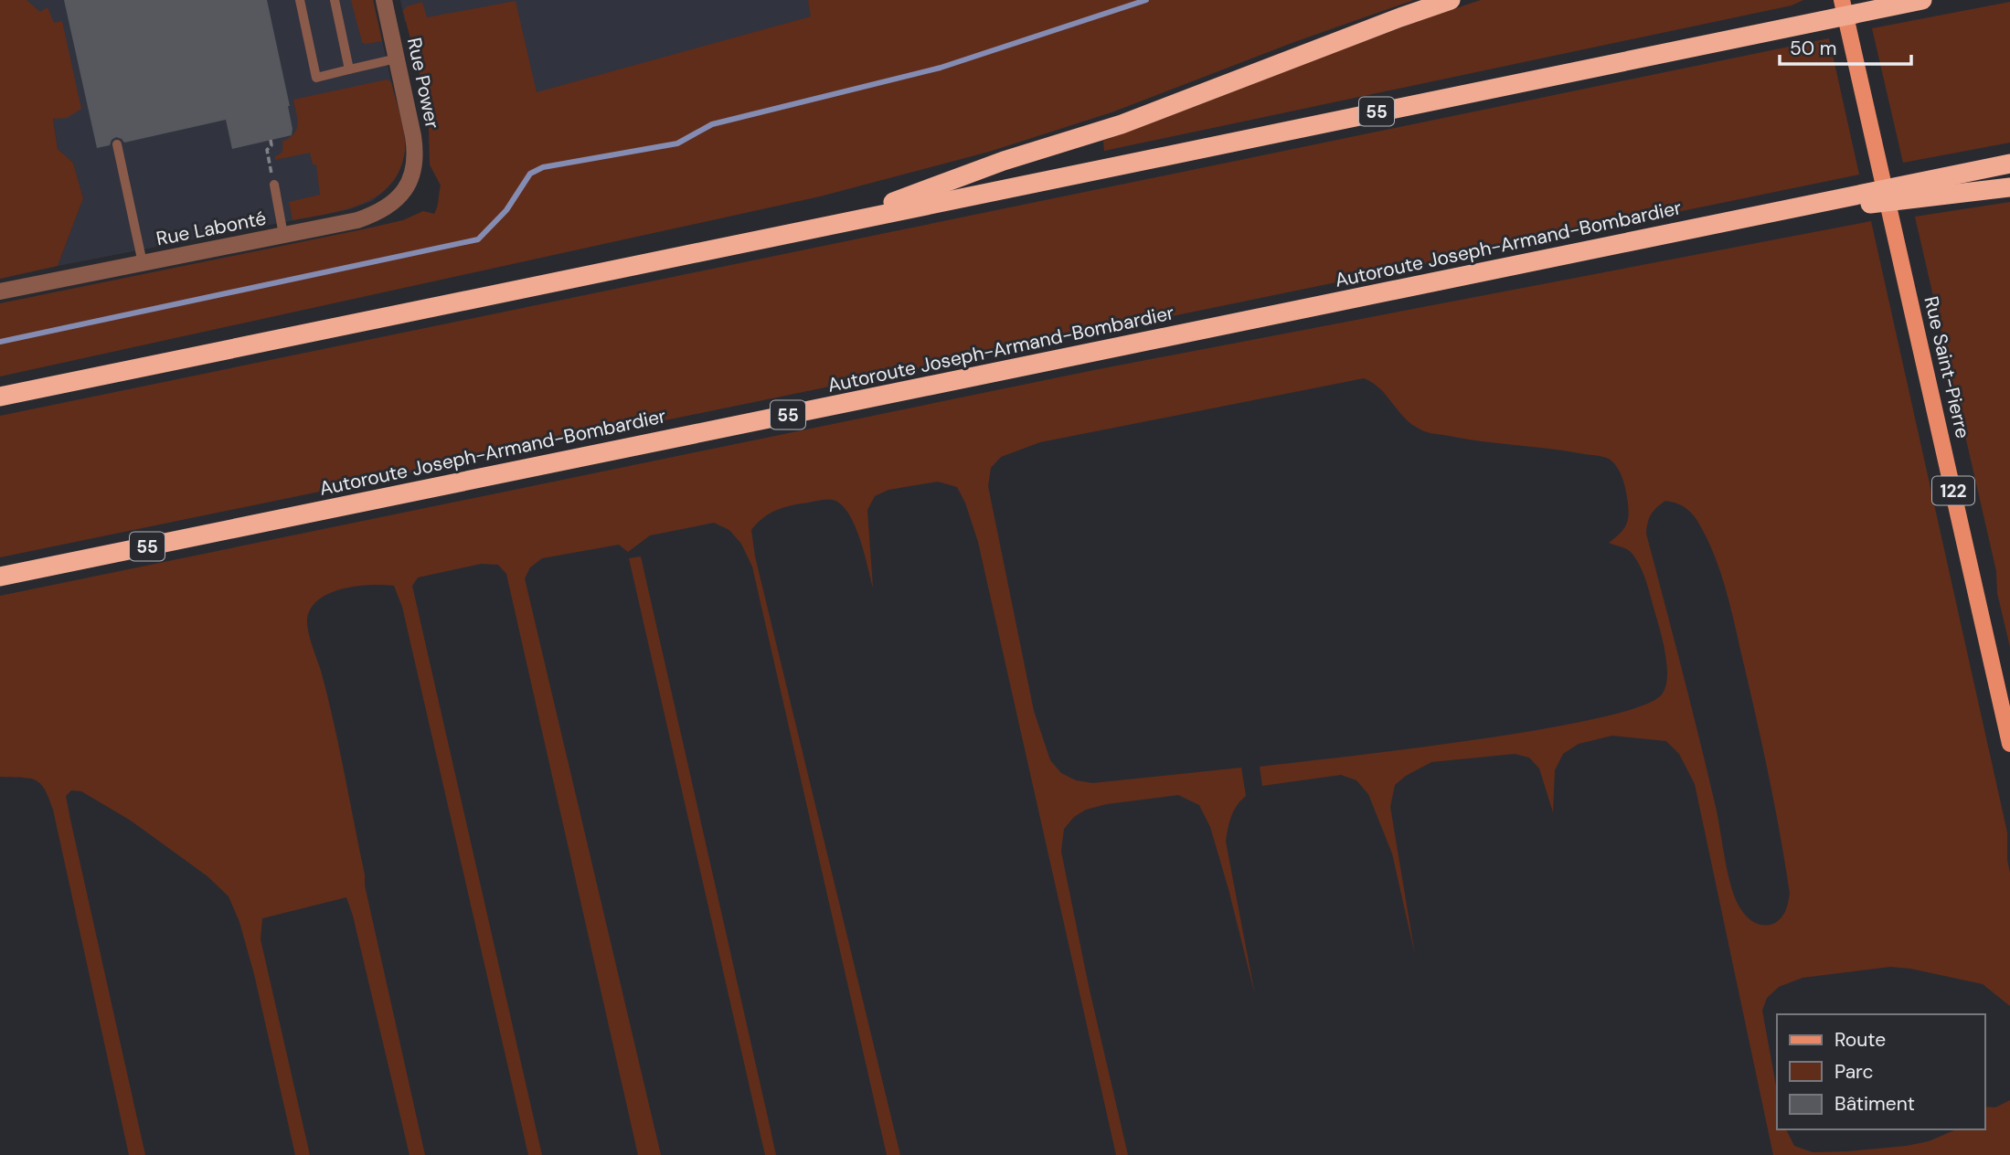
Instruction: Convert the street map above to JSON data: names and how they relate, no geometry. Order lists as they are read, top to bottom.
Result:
{
  "streets": {
    "highway": ["55", "Autoroute Joseph-Armand-Bombardier"],
    "main road": ["Rue Saint-Pierre", "122"],
    "street": ["Rue Power", "Rue Labonté"]
  },
  "crossings": [
    ["Rue Power", "Rue Labonté"]
  ],
  "legend": ["Route", "Parc", "Bâtiment"],
  "scale_bar": "50 m"
}
